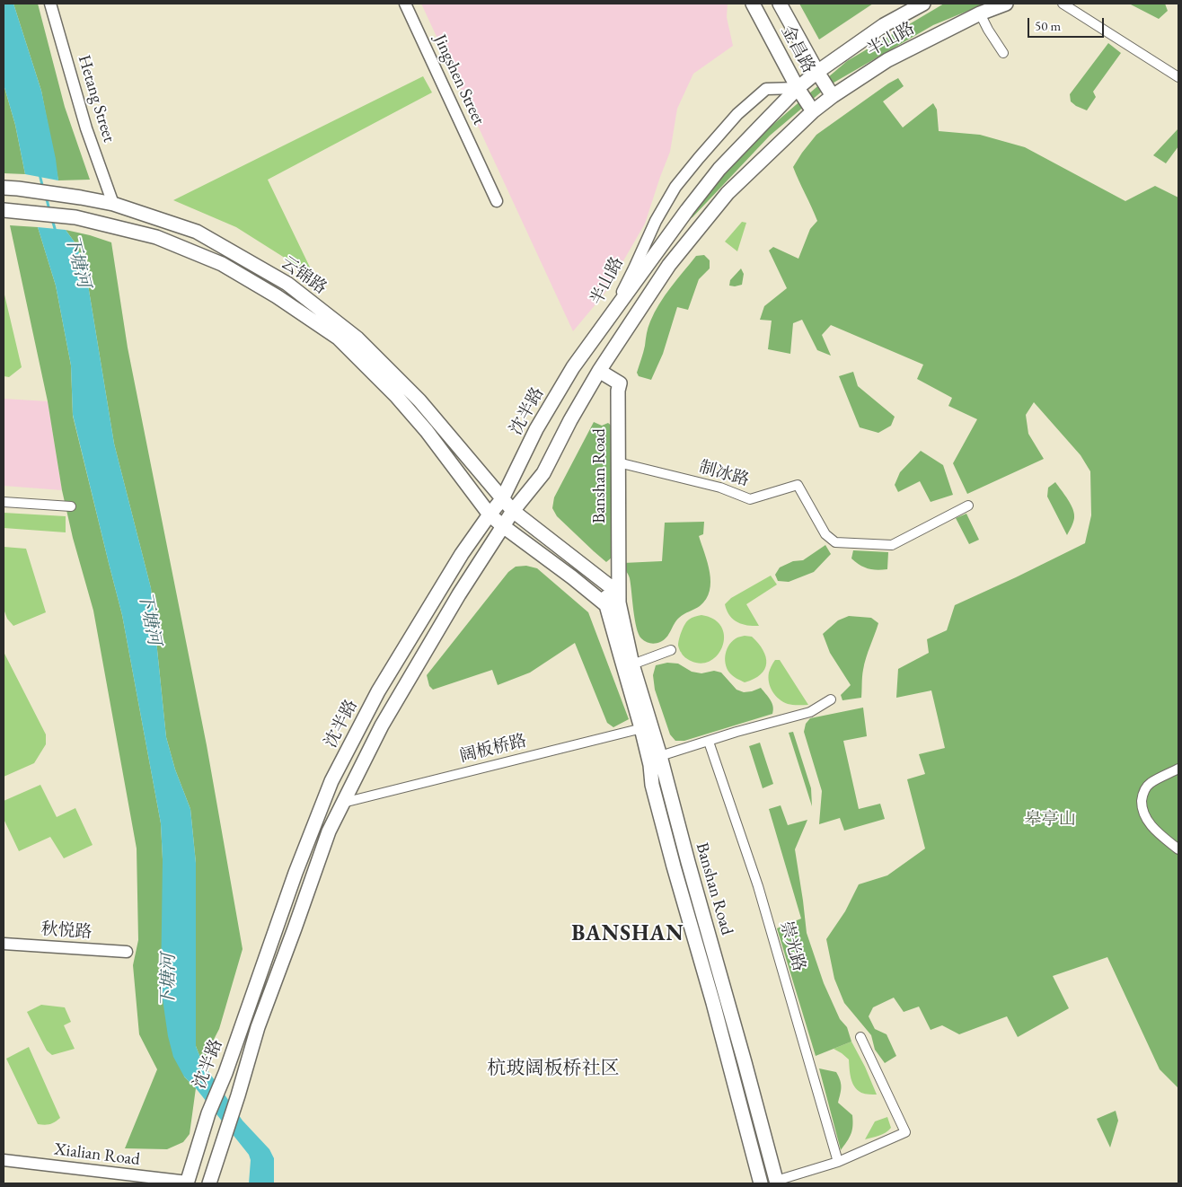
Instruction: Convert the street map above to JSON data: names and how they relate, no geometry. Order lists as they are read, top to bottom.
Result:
{
  "streets": {
    "main road": [
      "半山路",
      "金昌路",
      "云锦路",
      "沈半路",
      "Banshan Road"
    ],
    "street": [
      "Jingshen Street",
      "Hetang Street",
      "制冰路",
      "阔板桥路",
      "秋悦路",
      "崇光路",
      "Xialian Road"
    ]
  },
  "crossings": [
    ["半山路", "金昌路"],
    ["半山路", "沈半路"],
    ["半山路", "Banshan Road"],
    ["Hetang Street", "云锦路"],
    ["云锦路", "沈半路"],
    ["沈半路", "Banshan Road"],
    ["沈半路", "阔板桥路"],
    ["沈半路", "Xialian Road"],
    ["制冰路", "Banshan Road"],
    ["Banshan Road", "阔板桥路"]
  ],
  "districts": ["BANSHAN", "杭玻阔板桥社区"],
  "water": ["下塘河"],
  "parks": ["皋亭山"],
  "scale_bar": "50 m"
}
